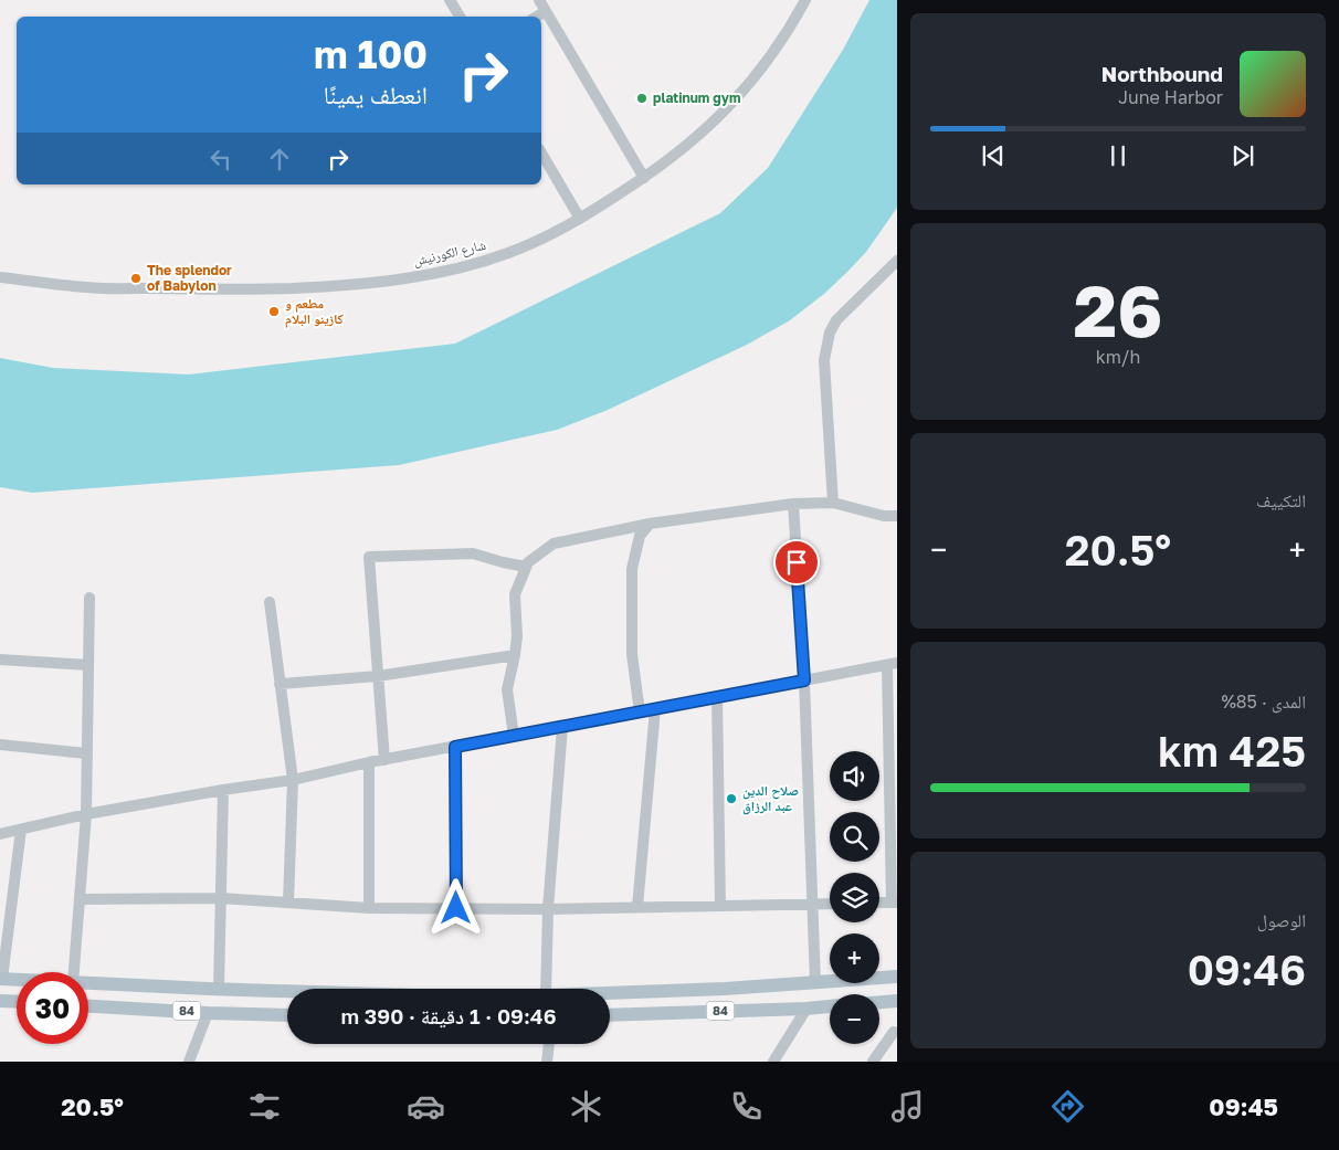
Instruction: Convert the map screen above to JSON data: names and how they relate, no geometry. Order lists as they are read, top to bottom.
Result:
{
  "streets": {
    "main road": ["84"],
    "street": ["شارع الكورنيش"]
  },
  "places": [
    "platinum gym",
    "The splendor of Babylon",
    "مطعم و كازينو البلام",
    "صلاح الدين عبد الرزاق"
  ],
  "page": {
    "turn": ["100 m", "انعطف يمينًا"],
    "song": ["Northbound", "June Harbor"],
    "tile": [
      ["26", "km/h"],
      "التكييف",
      ["المدى · 85%", "425 km"],
      ["الوصول", "09:46"]
    ],
    "heat": ["−", "20.5°", "+"],
    "map_buttons": ["+", "−"],
    "limit": "30",
    "trip": "09:46 · 1 دقيقة · 390 m",
    "tabs": ["09:45", "20.5°"]
  }
}
